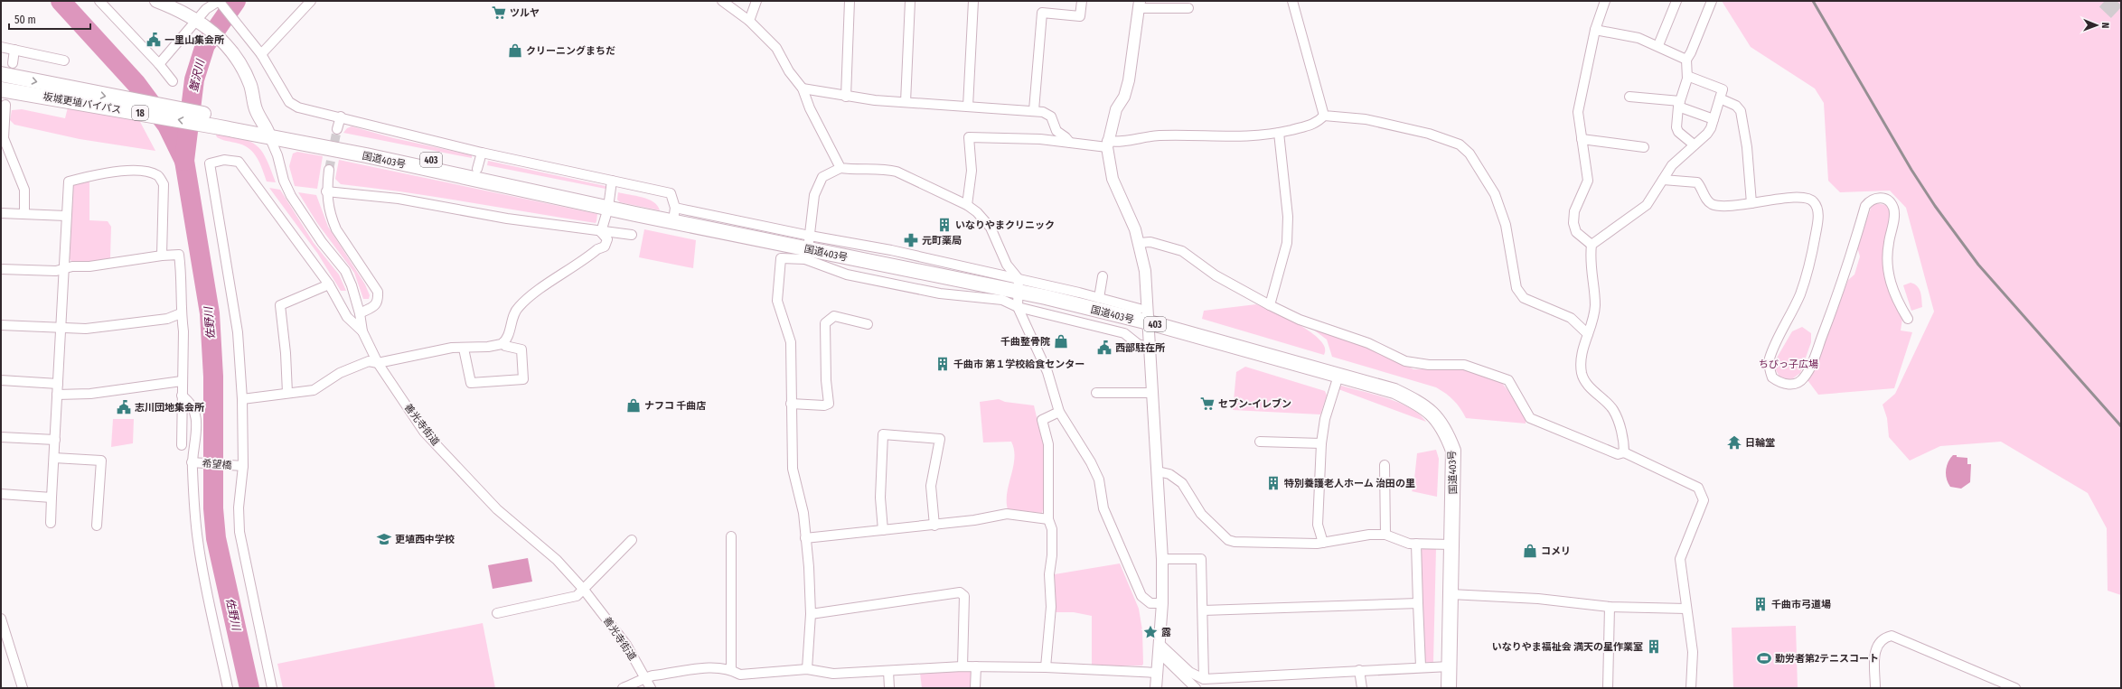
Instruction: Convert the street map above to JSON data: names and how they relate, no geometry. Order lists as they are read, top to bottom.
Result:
{
  "streets": {
    "highway": [
      "坂城更埴バイパス",
      "18",
      "国道403号",
      "403"
    ],
    "street": ["善光寺街道", "希望橋"]
  },
  "crossings": [
    ["坂城更埴バイパス", "国道403号"],
    ["坂城更埴バイパス", "善光寺街道"],
    ["国道403号", "善光寺街道"]
  ],
  "water": ["蟹沢川", "佐野川"],
  "parks": ["ちびっ子広場"],
  "places": {
    "supermarket": ["ツルヤ", "セブン-イレブン"],
    "public building": ["一里山集会所", "西部駐在所", "志川団地集会所"],
    "shop": [
      "クリーニングまちだ",
      "千曲整骨院",
      "ナフコ 千曲店",
      "コメリ"
    ],
    "building": [
      "いなりやまクリニック",
      "千曲市 第１学校給食センター",
      "特別養護老人ホーム 治田の里",
      "千曲市弓道場",
      "いなりやま福祉会 満天の星作業室"
    ],
    "pharmacy": ["元町薬局"],
    "temple": ["日輪堂"],
    "school or university": ["更埴西中学校"],
    "place": ["露"],
    "sports": ["勤労者第2テニスコート"]
  },
  "scale_bar": "50 m",
  "north": "right"
}
